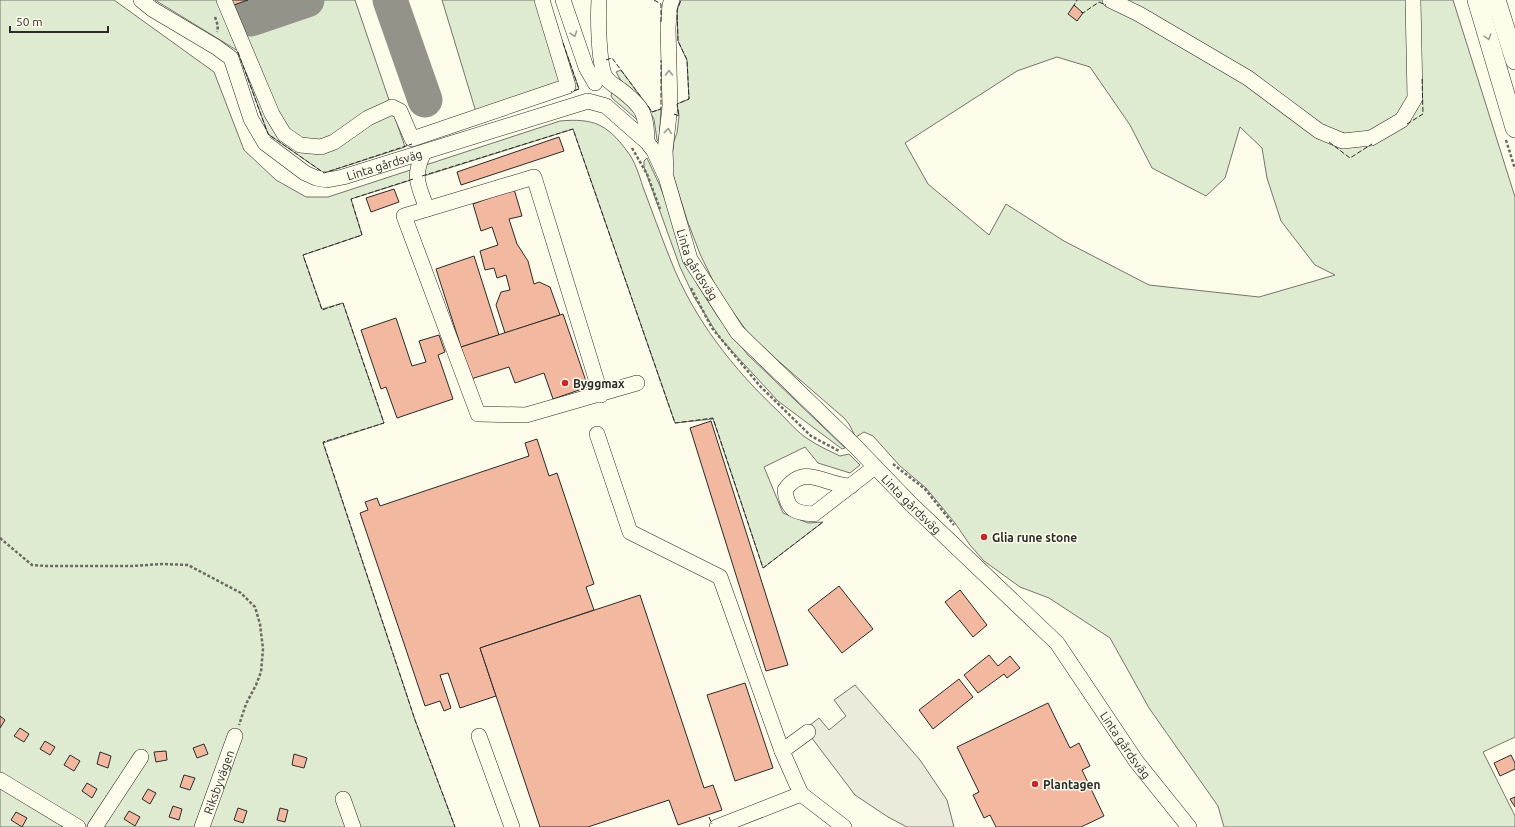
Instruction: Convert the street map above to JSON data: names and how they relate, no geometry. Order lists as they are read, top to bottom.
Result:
{
  "streets": {
    "street": ["Linta gårdsväg", "Riksbyvägen"]
  },
  "places": ["Byggmax", "Glia rune stone", "Plantagen"],
  "scale_bar": "50 m"
}
